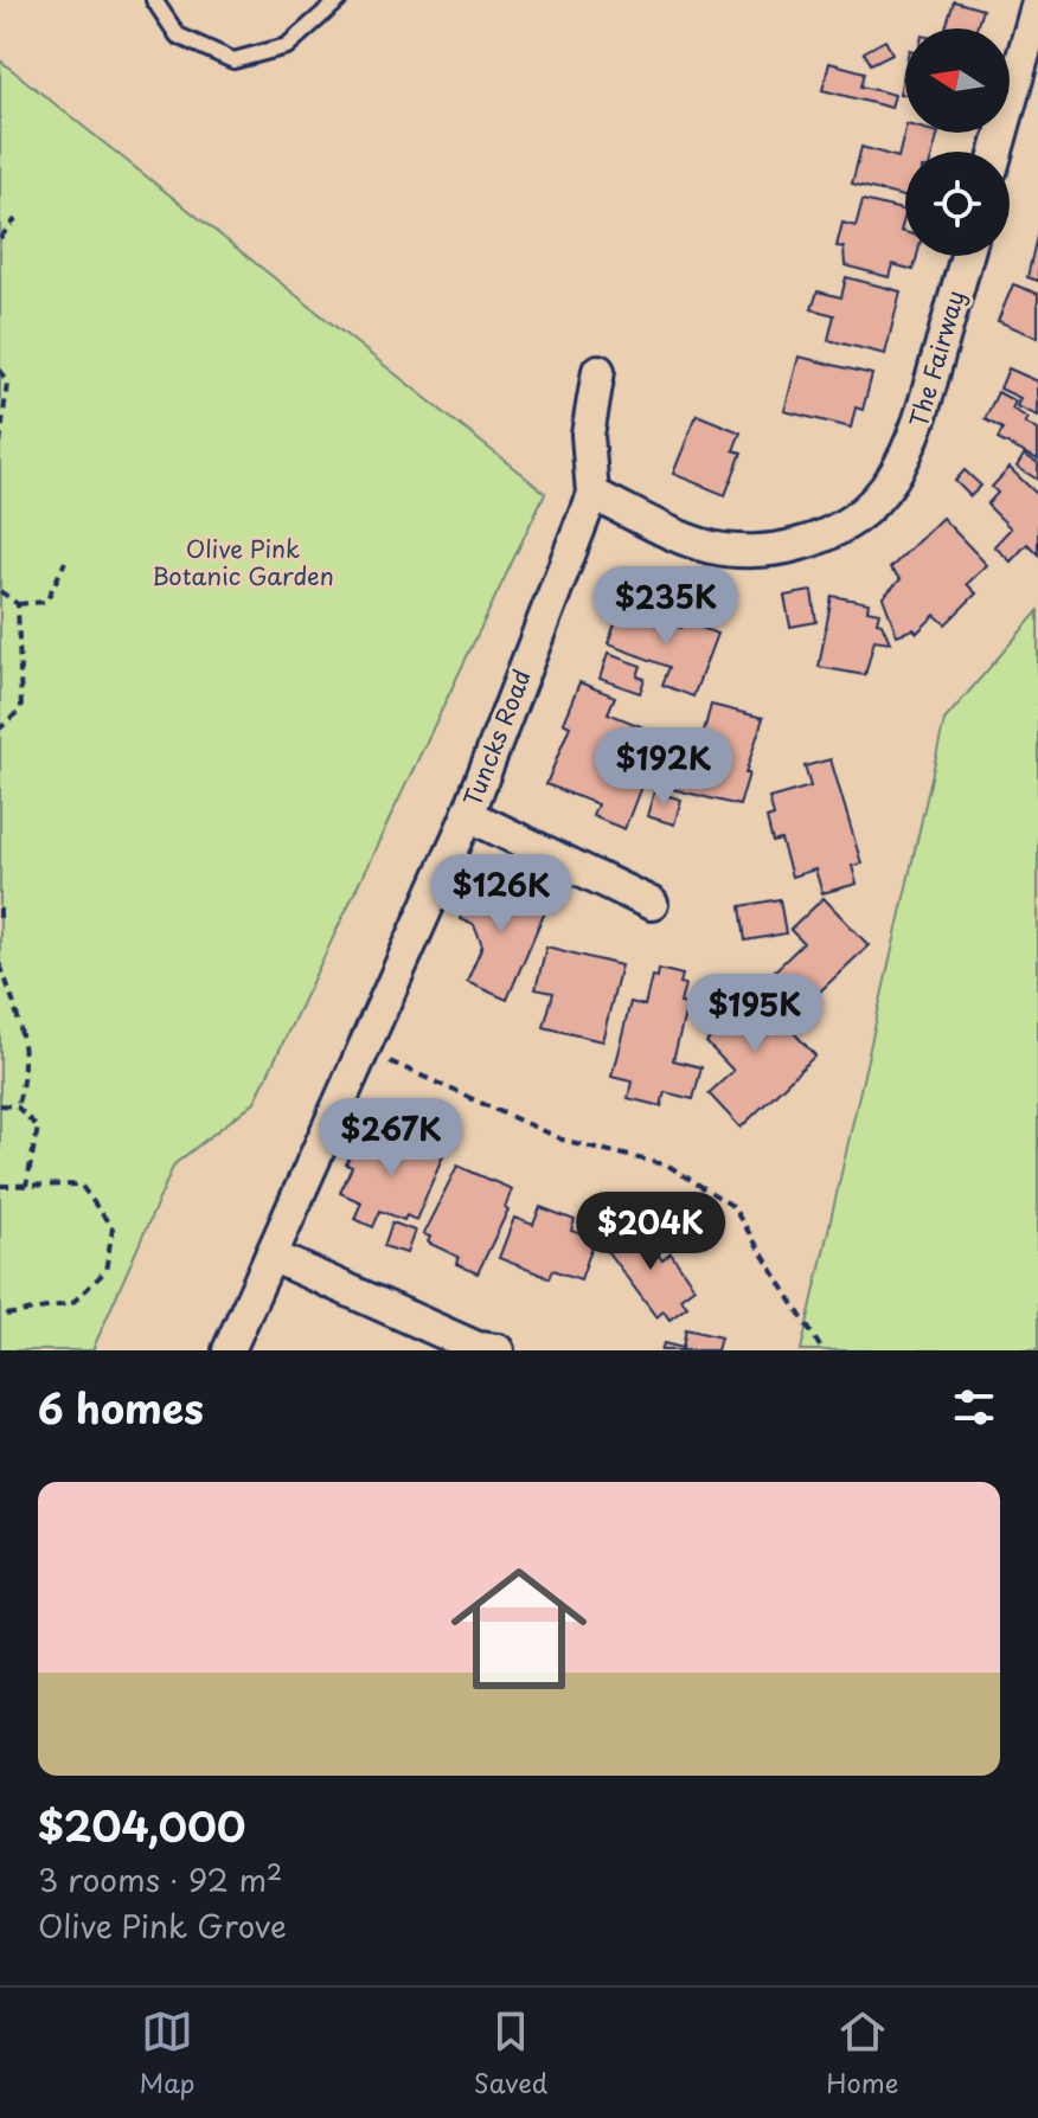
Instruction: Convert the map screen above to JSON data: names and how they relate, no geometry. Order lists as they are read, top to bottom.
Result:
{
  "streets": {
    "street": ["The Fairway", "Tuncks Road"]
  },
  "crossings": [
    ["The Fairway", "Tuncks Road"]
  ],
  "parks": ["Olive Pink Botanic Garden"],
  "north": "left",
  "page": {
    "price": [
      "$235K",
      "$192K",
      "$126K",
      "$195K",
      "$267K",
      "$204K"
    ],
    "heading": "6 homes",
    "list": [
      {
        "name": "$204,000",
        "note": "3 rooms · 92 m² · Olive Pink Grove"
      }
    ],
    "tabs": ["Map", "Saved", "Home"]
  }
}
